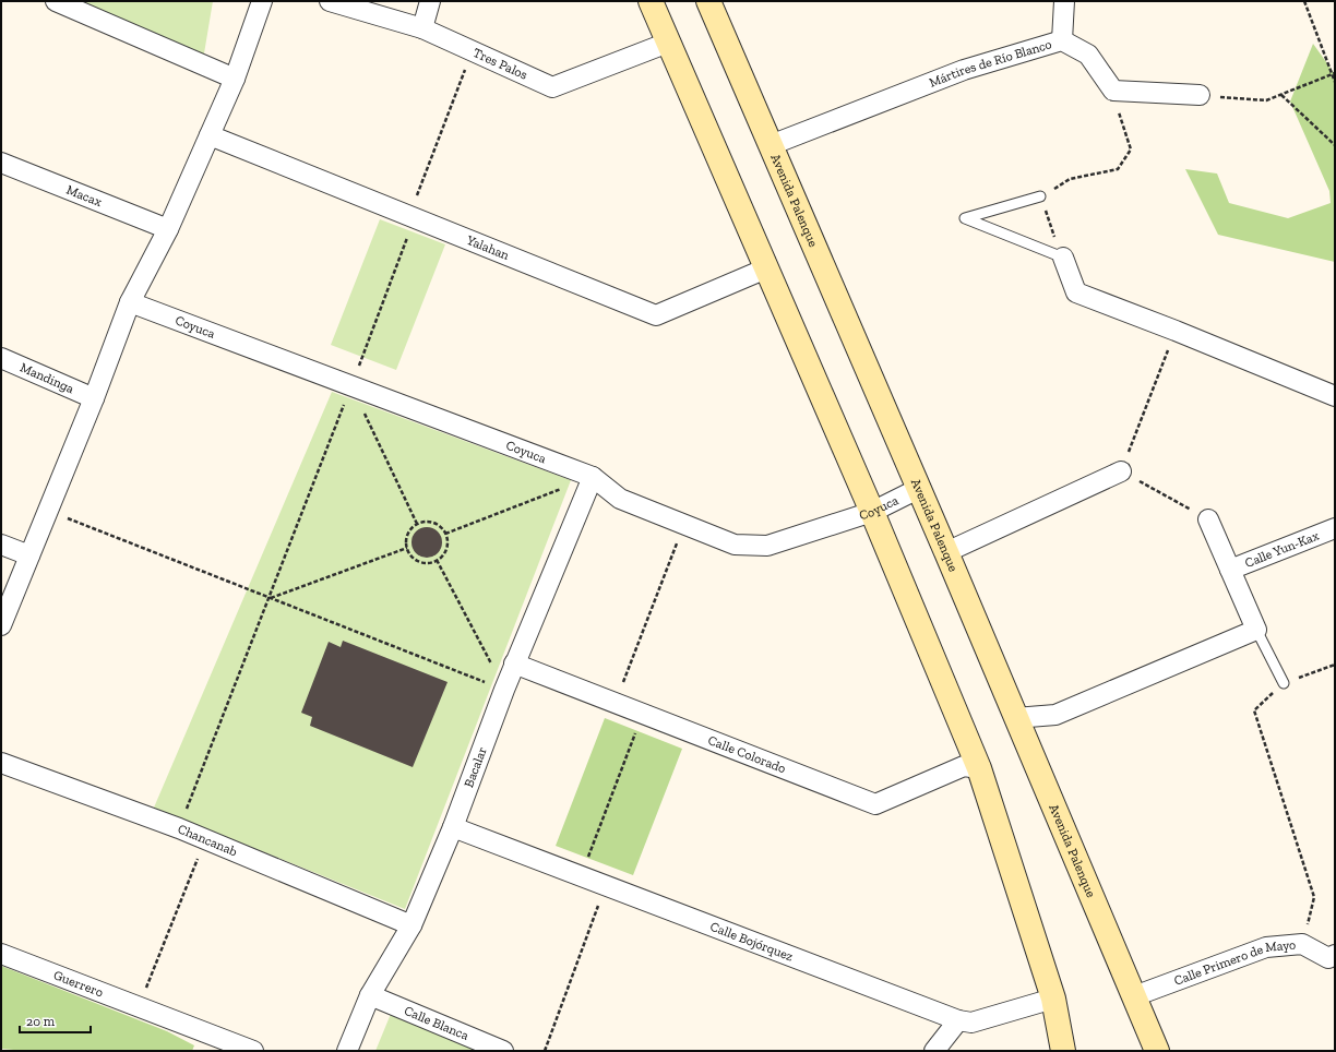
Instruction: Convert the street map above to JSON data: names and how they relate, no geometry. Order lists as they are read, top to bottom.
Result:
{
  "streets": {
    "street": [
      "Tres Palos",
      "Mártires de Río Blanco",
      "Macax",
      "Avenida Palenque",
      "Yalahan",
      "Coyuca",
      "Mandinga",
      "Calle Yun-Kax",
      "Calle Colorado",
      "Bacalar",
      "Chancanab",
      "Calle Bojórquez",
      "Calle Primero de Mayo",
      "Guerrero",
      "Calle Blanca"
    ]
  },
  "crossings": [
    ["Mártires de Río Blanco", "Avenida Palenque"],
    ["Avenida Palenque", "Coyuca"],
    ["Avenida Palenque", "Calle Primero de Mayo"],
    ["Coyuca", "Bacalar"],
    ["Calle Colorado", "Bacalar"],
    ["Bacalar", "Chancanab"],
    ["Bacalar", "Calle Bojórquez"],
    ["Bacalar", "Calle Blanca"]
  ],
  "scale_bar": "20 m"
}
